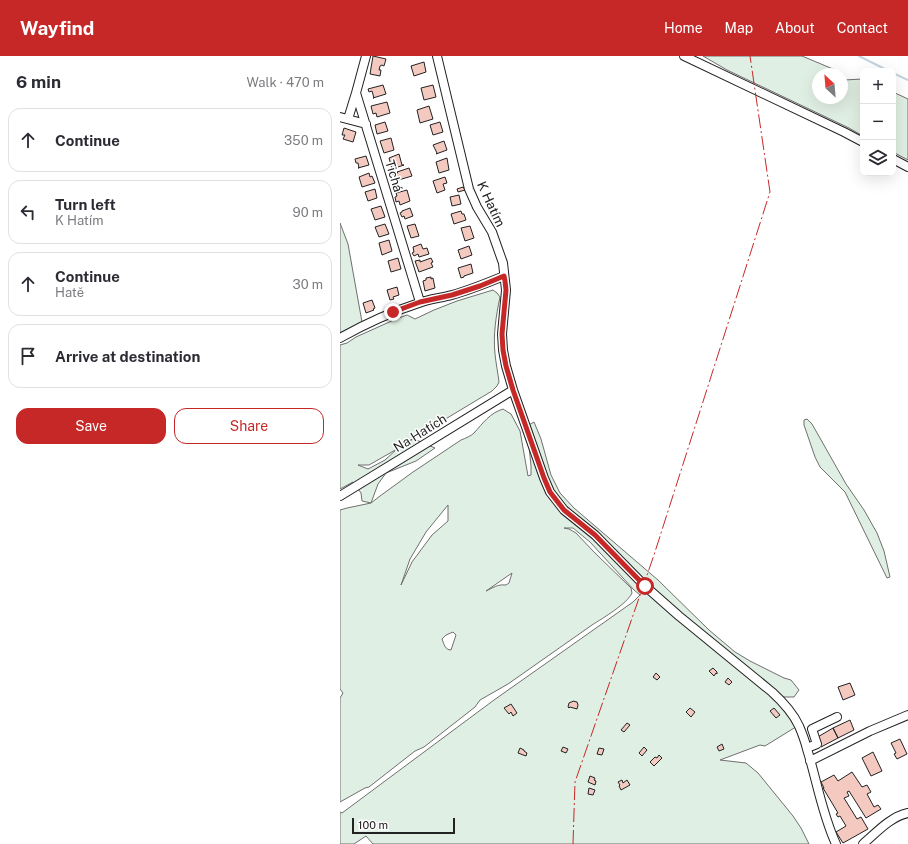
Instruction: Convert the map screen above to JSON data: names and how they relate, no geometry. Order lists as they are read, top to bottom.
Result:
{
  "streets": {
    "street": ["Tichá", "K Hatím", "Na Hatích"]
  },
  "crossings": [
    ["K Hatím", "Na Hatích"]
  ],
  "scale_bar": "100 m",
  "north": "top left",
  "page": {
    "header": "Wayfind",
    "nav": [
      "Home",
      "Map",
      "About",
      "Contact"
    ],
    "heading": ["6 min", "Walk · 470 m"],
    "map_buttons": ["+", "−"],
    "list": [
      ["Continue", "350 m"],
      ["Turn left", "K Hatím", "90 m"],
      ["Continue", "Hatě", "30 m"],
      "Arrive at destination"
    ],
    "buttons": ["Save", "Share"],
    "scale": "100 m"
  }
}
